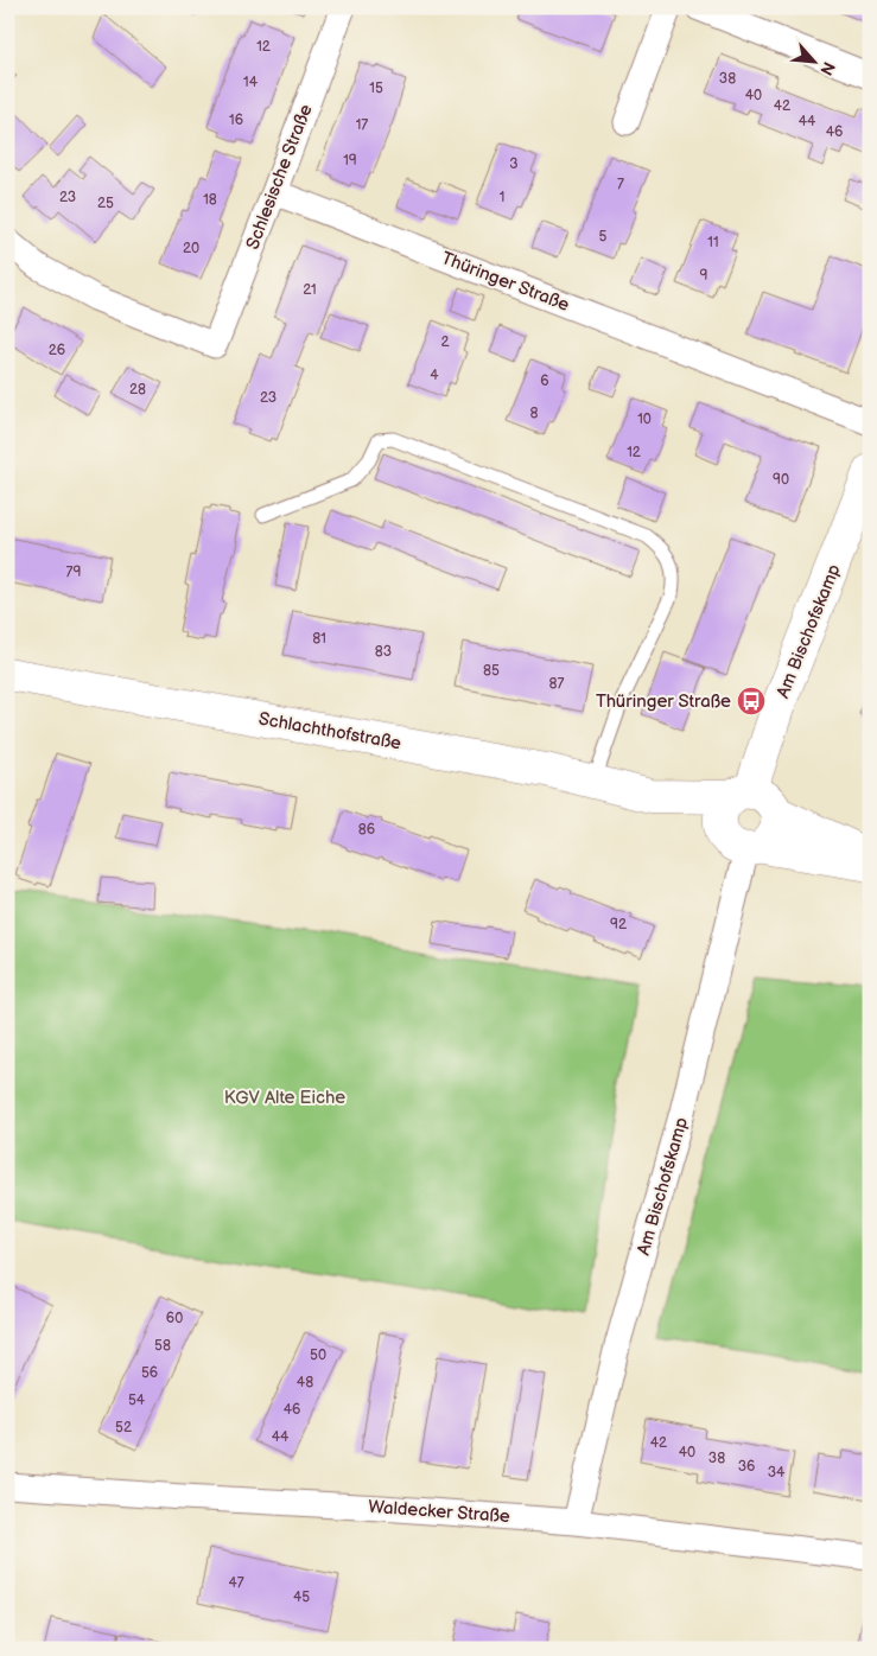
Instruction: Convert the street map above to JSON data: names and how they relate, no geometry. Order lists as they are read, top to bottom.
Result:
{
  "streets": {
    "street": [
      "Schlesische Straße",
      "Thüringer Straße",
      "Am Bischofskamp",
      "Schlachthofstraße",
      "Waldecker Straße"
    ]
  },
  "crossings": [
    ["Schlesische Straße", "Thüringer Straße"],
    ["Am Bischofskamp", "Schlachthofstraße"],
    ["Am Bischofskamp", "Waldecker Straße"]
  ],
  "parks": ["KGV Alte Eiche"],
  "places": {
    "bus stop": ["Thüringer Straße"]
  },
  "house_numbers": [
    "12",
    "38",
    "14",
    "15",
    "40",
    "42",
    "16",
    "44",
    "17",
    "46",
    "19",
    "3",
    "7",
    "23",
    "1",
    "18",
    "25",
    "5",
    "11",
    "20",
    "9",
    "21",
    "2",
    "26",
    "4",
    "6",
    "28",
    "23",
    "8",
    "10",
    "12",
    "90",
    "79",
    "81",
    "83",
    "85",
    "87",
    "86",
    "92",
    "60",
    "58",
    "50",
    "56",
    "48",
    "54",
    "46",
    "52",
    "44",
    "42",
    "40",
    "38",
    "36",
    "34",
    "47",
    "45"
  ],
  "north": "bottom right"
}
